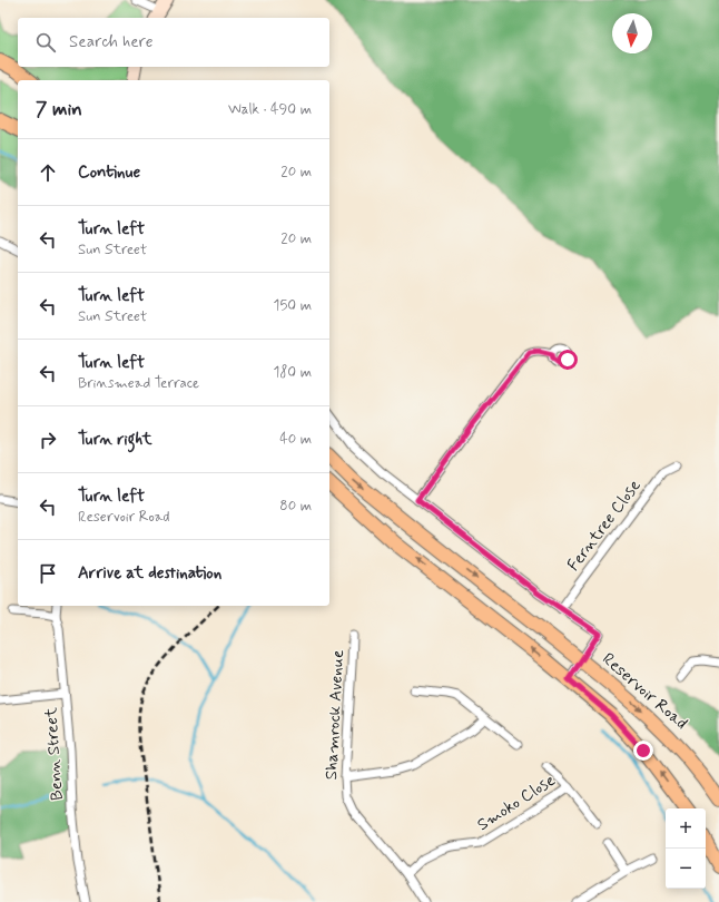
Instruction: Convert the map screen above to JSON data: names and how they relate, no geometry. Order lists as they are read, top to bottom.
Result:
{
  "streets": {
    "main road": ["Reservoir Road"],
    "street": [
      "Ferntree Close",
      "Shamrock Avenue",
      "Benn Street",
      "Smoko Close"
    ]
  },
  "crossings": [
    ["Shamrock Avenue", "Smoko Close"]
  ],
  "north": "bottom",
  "page": {
    "search": "Search here",
    "heading": ["7 min", "Walk · 490 m"],
    "list": [
      ["Continue", "20 m"],
      ["Turn left", "Sun Street", "20 m"],
      ["Turn left", "Sun Street", "150 m"],
      ["Turn left", "Brinsmead Terrace", "180 m"],
      ["Turn right", "40 m"],
      ["Turn left", "Reservoir Road", "80 m"],
      "Arrive at destination"
    ],
    "map_buttons": ["+", "−"]
  }
}
